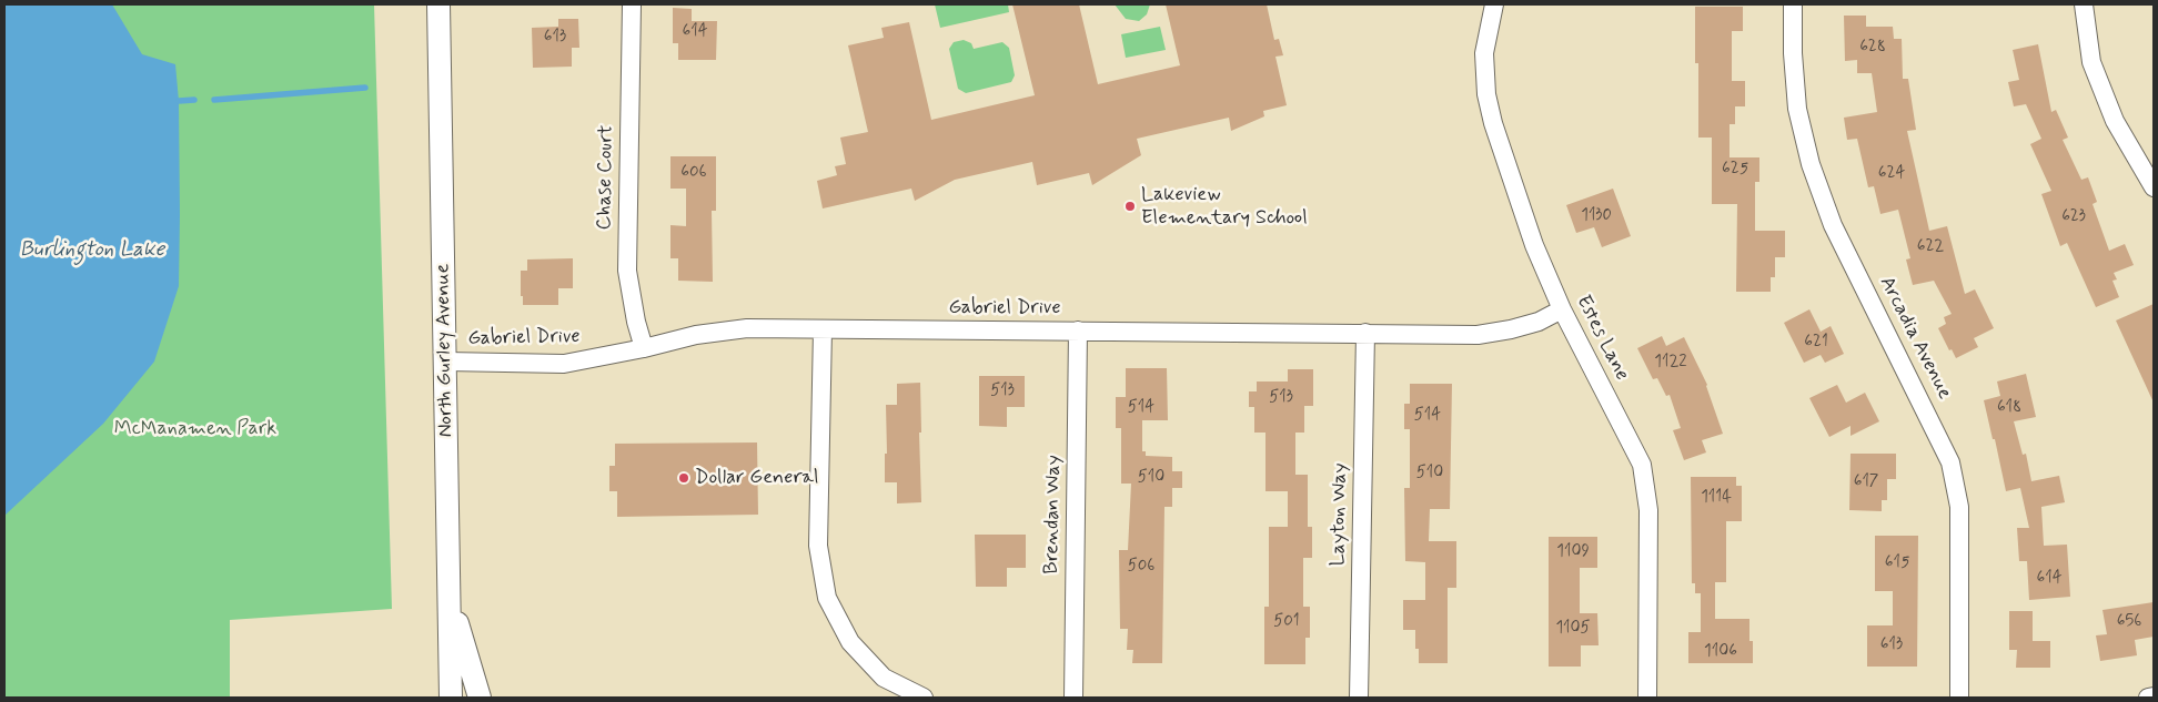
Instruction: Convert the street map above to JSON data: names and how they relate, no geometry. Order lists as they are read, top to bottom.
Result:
{
  "streets": {
    "street": [
      "Chase Court",
      "Gabriel Drive",
      "Estes Lane",
      "Arcadia Avenue",
      "North Gurley Avenue",
      "Brendan Way",
      "Layton Way"
    ]
  },
  "crossings": [
    ["Chase Court", "Gabriel Drive"],
    ["Gabriel Drive", "Estes Lane"],
    ["Gabriel Drive", "North Gurley Avenue"],
    ["Gabriel Drive", "Brendan Way"],
    ["Gabriel Drive", "Layton Way"]
  ],
  "water": ["Burlington Lake"],
  "parks": ["McManamen Park"],
  "places": ["Lakeview Elementary School", "Dollar General"],
  "house_numbers": [
    "614",
    "613",
    "628",
    "625",
    "606",
    "624",
    "1130",
    "623",
    "622",
    "621",
    "1122",
    "513",
    "513",
    "514",
    "618",
    "514",
    "510",
    "510",
    "617",
    "1114",
    "1109",
    "615",
    "506",
    "614",
    "501",
    "656",
    "1105",
    "613",
    "1106"
  ]
}
